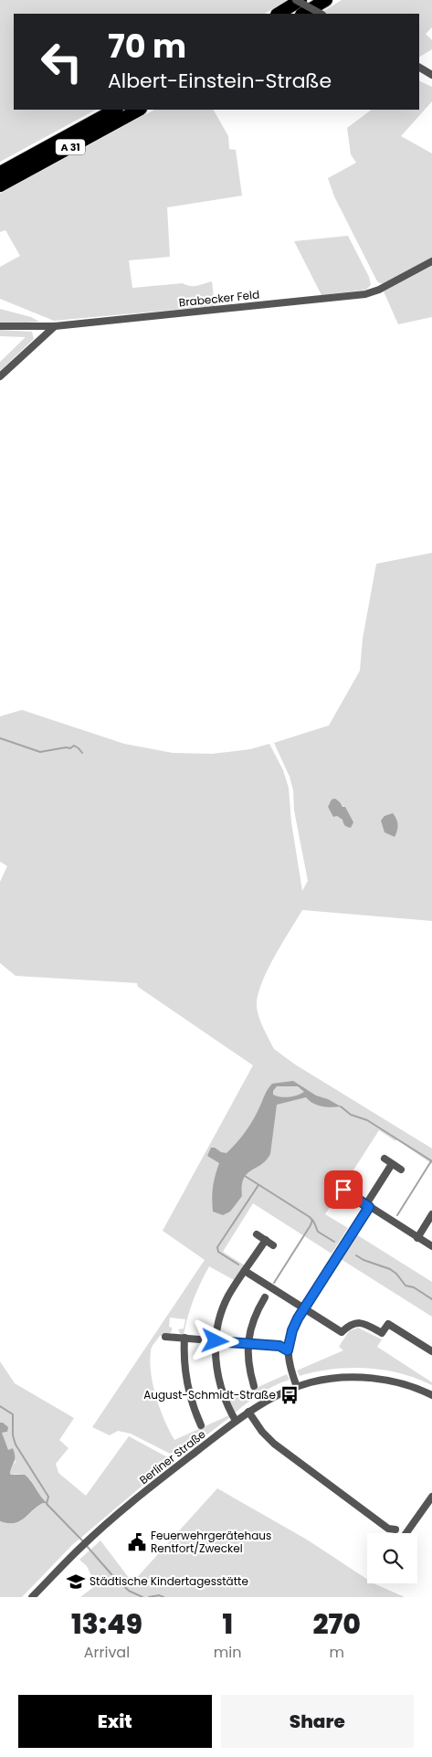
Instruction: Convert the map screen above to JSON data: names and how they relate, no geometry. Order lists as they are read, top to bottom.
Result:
{
  "streets": {
    "highway": ["A 31"],
    "street": ["Brabecker Feld", "Berliner Straße"]
  },
  "places": {
    "bus stop": ["August-Schmidt-Straße"],
    "public building": ["Feuerwehrgerätehaus Rentfort/Zweckel"],
    "school or university": ["Städtische Kindertagesstätte"]
  },
  "page": {
    "turn": ["70 m", "Albert-Einstein-Straße"],
    "eta": [
      "13:49",
      "Arrival",
      "1",
      "min",
      "270",
      "m"
    ],
    "buttons": ["Exit", "Share"]
  }
}
